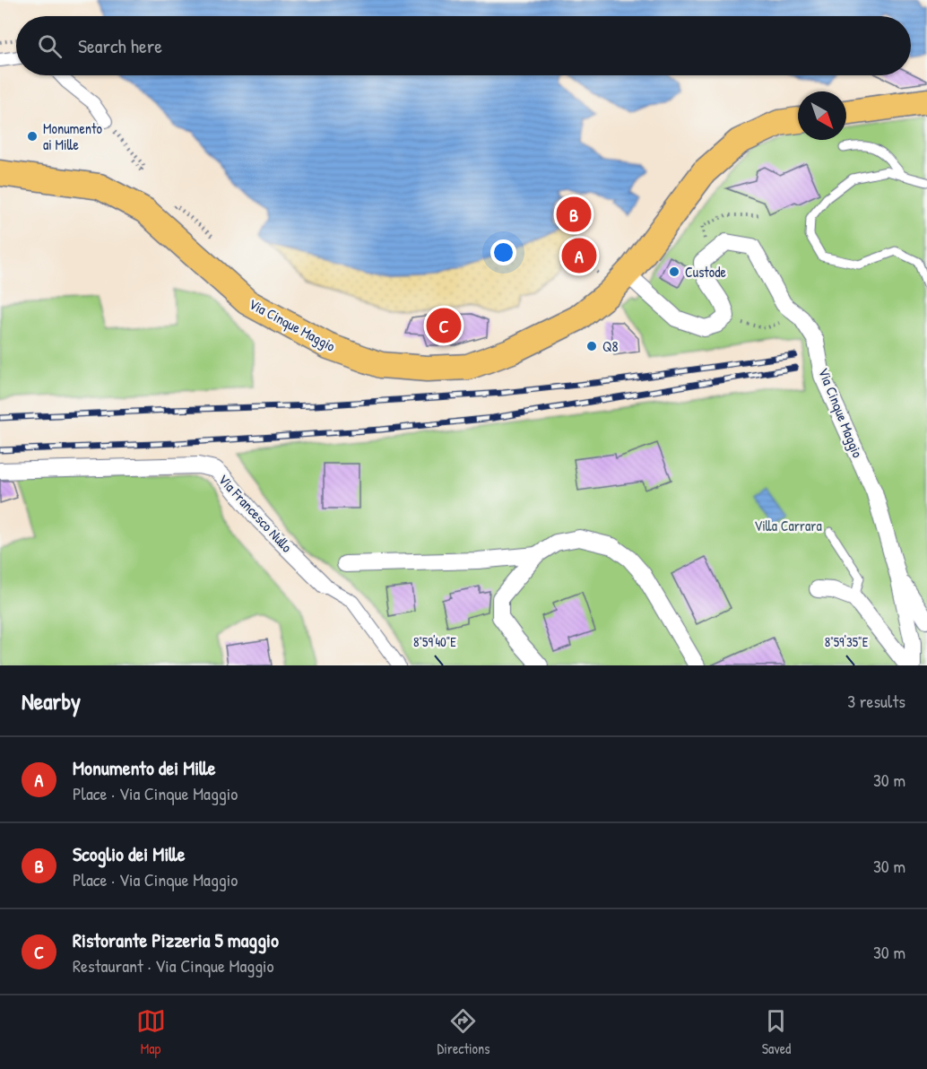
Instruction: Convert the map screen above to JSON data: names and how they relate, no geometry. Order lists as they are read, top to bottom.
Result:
{
  "streets": {
    "main road": ["Via Cinque Maggio"],
    "street": ["Via Francesco Nullo"]
  },
  "parks": ["Villa Carrara"],
  "places": ["Monumento ai Mille", "Custode", "Q8"],
  "north": "bottom right",
  "page": {
    "search": "Search here",
    "pins": ["B", "A", "C"],
    "heading": ["Nearby", "3 results"],
    "list": [
      {
        "mark": "A",
        "name": "Monumento dei Mille",
        "note": "Place · Via Cinque Maggio",
        "value": "30 m"
      },
      {
        "mark": "B",
        "name": "Scoglio dei Mille",
        "note": "Place · Via Cinque Maggio",
        "value": "30 m"
      },
      {
        "mark": "C",
        "name": "Ristorante Pizzeria 5 maggio",
        "note": "Restaurant · Via Cinque Maggio",
        "value": "30 m"
      }
    ],
    "nav": ["Map", "Directions", "Saved"]
  },
  "coordinates": ["8°59'40\"E", "8°59'35\"E"]
}
